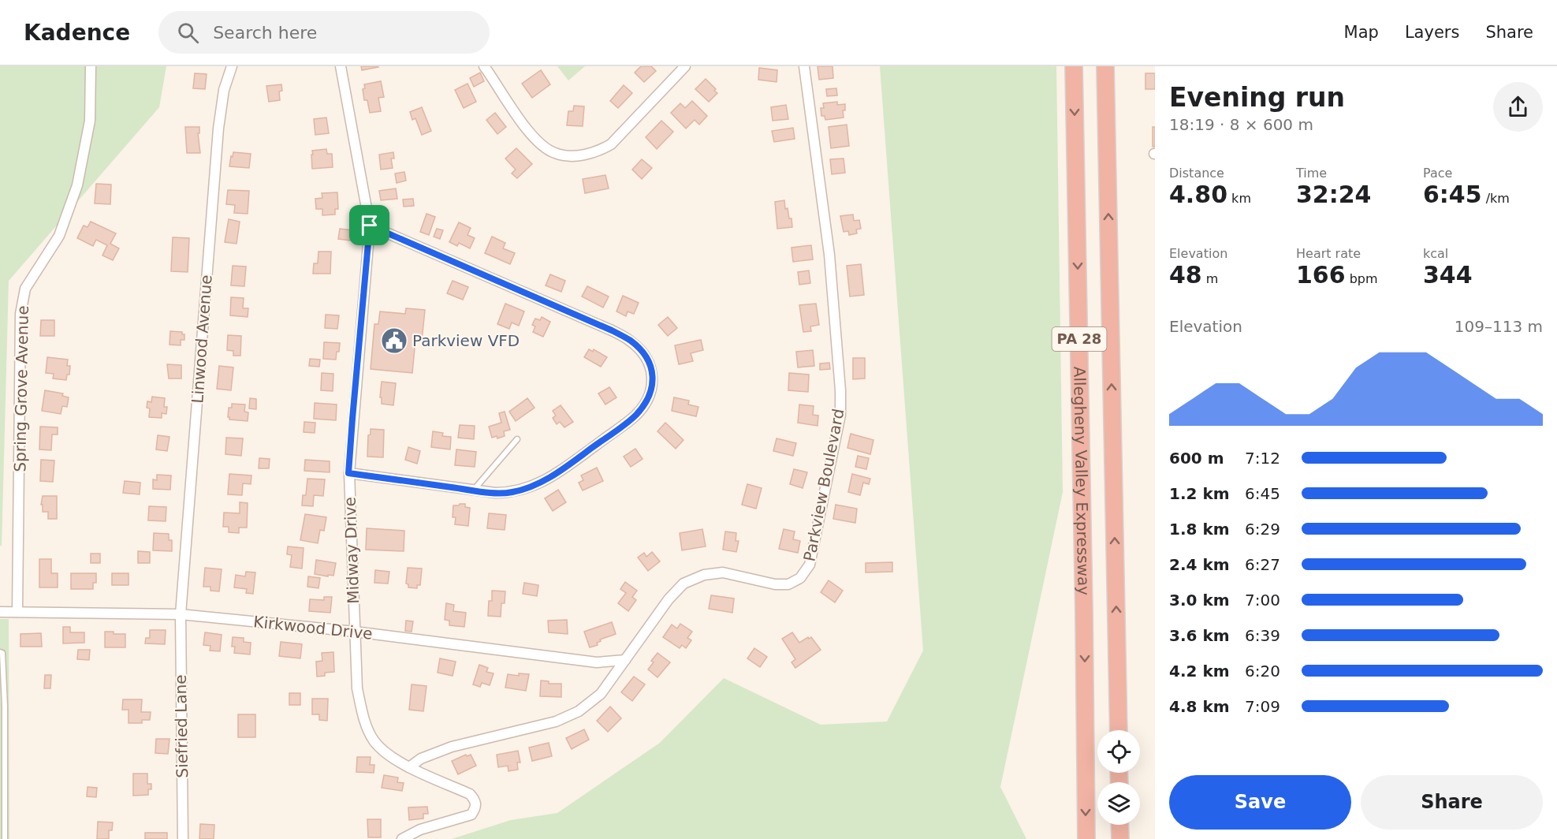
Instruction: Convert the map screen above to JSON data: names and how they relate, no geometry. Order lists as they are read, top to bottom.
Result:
{
  "streets": {
    "highway": ["PA 28", "Allegheny Valley Expressway"],
    "street": [
      "Linwood Avenue",
      "Spring Grove Avenue",
      "Parkview Boulevard",
      "Midway Drive",
      "Kirkwood Drive",
      "Siefried Lane"
    ]
  },
  "crossings": [
    ["Linwood Avenue", "Kirkwood Drive"],
    ["Linwood Avenue", "Siefried Lane"],
    ["Spring Grove Avenue", "Kirkwood Drive"],
    ["Parkview Boulevard", "Midway Drive"],
    ["Parkview Boulevard", "Kirkwood Drive"],
    ["Midway Drive", "Kirkwood Drive"],
    ["Kirkwood Drive", "Siefried Lane"]
  ],
  "places": {
    "public building": ["Parkview VFD"]
  },
  "page": {
    "header": "Kadence",
    "search": "Search here",
    "nav": ["Map", "Layers", "Share"],
    "heading": ["Evening run", "18:19 · 8 × 600 m"],
    "stats": [
      ["Distance", "4.80 km"],
      ["Time", "32:24"],
      ["Pace", "6:45 /km"],
      ["Elevation", "48 m"],
      ["Heart rate", "166 bpm"],
      ["kcal", "344"]
    ],
    "chart": ["Elevation", "109–113 m"],
    "list": [
      {
        "name": "600 m",
        "note": "7:12"
      },
      {
        "name": "1.2 km",
        "note": "6:45"
      },
      {
        "name": "1.8 km",
        "note": "6:29"
      },
      {
        "name": "2.4 km",
        "note": "6:27"
      },
      {
        "name": "3.0 km",
        "note": "7:00"
      },
      {
        "name": "3.6 km",
        "note": "6:39"
      },
      {
        "name": "4.2 km",
        "note": "6:20"
      },
      {
        "name": "4.8 km",
        "note": "7:09"
      }
    ],
    "buttons": ["Save", "Share"]
  }
}
